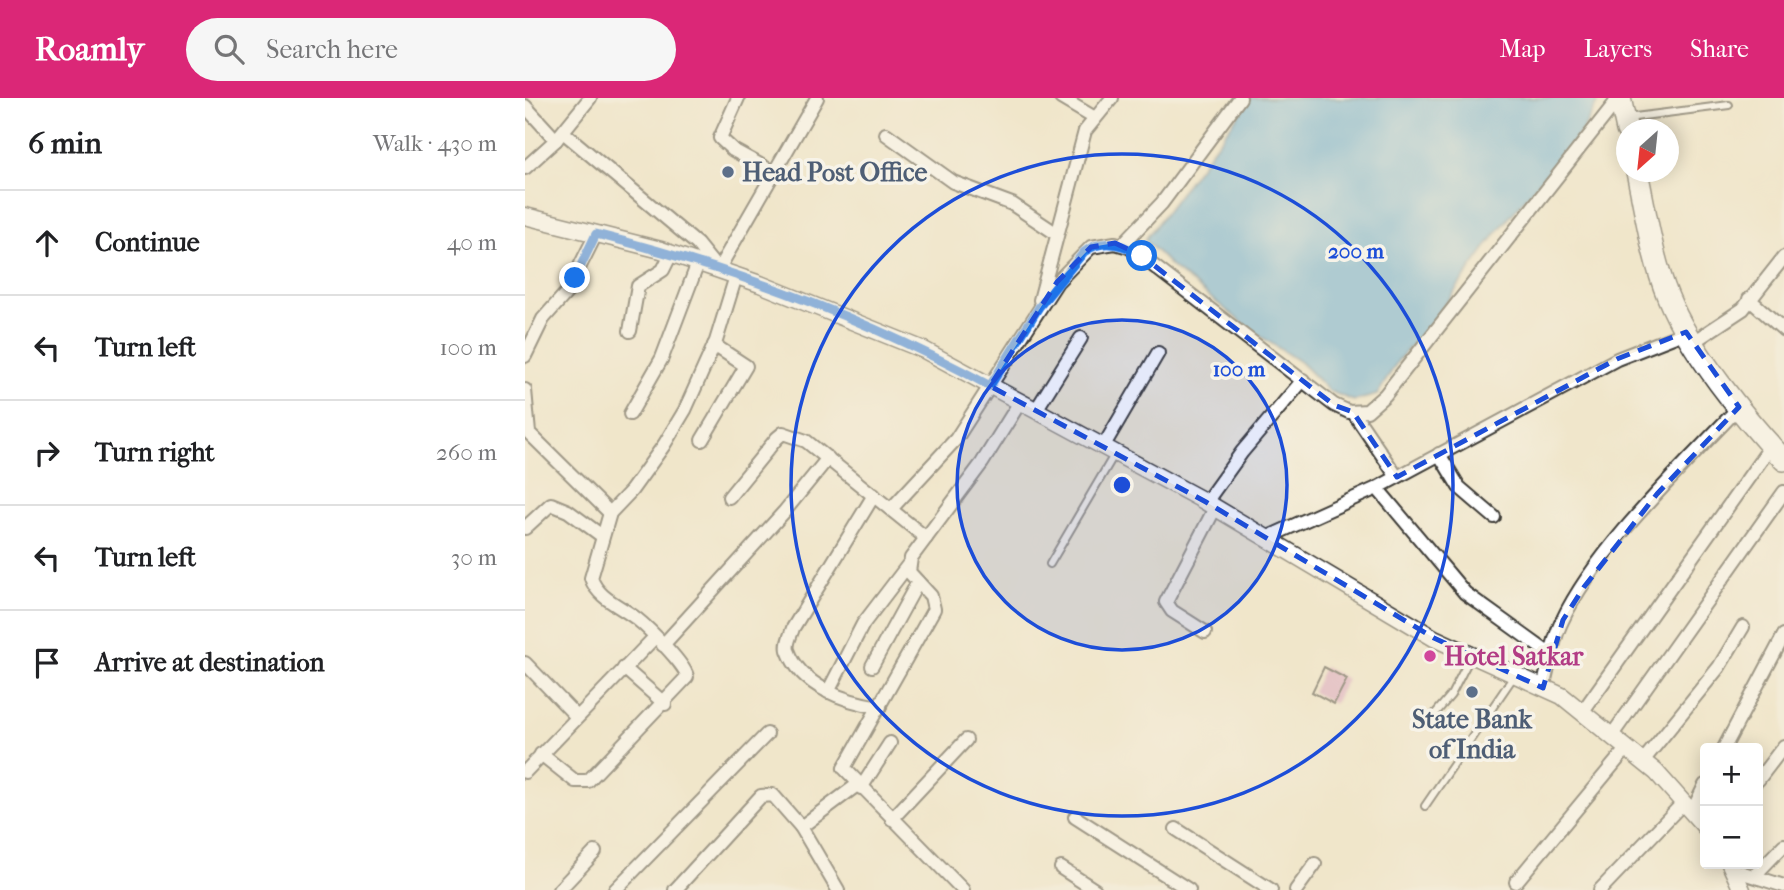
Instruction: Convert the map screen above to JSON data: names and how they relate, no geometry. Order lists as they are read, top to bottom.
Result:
{
  "places": ["Head Post Office", "Hotel Satkar", "State Bank of India"],
  "north": "bottom left",
  "page": {
    "header": "Roamly",
    "search": "Search here",
    "nav": ["Map", "Layers", "Share"],
    "heading": ["6 min", "Walk · 430 m"],
    "list": [
      ["Continue", "40 m"],
      ["Turn left", "100 m"],
      ["Turn right", "260 m"],
      ["Turn left", "30 m"],
      "Arrive at destination"
    ],
    "map_buttons": ["+", "−"]
  },
  "rings": ["200 m", "100 m"]
}
